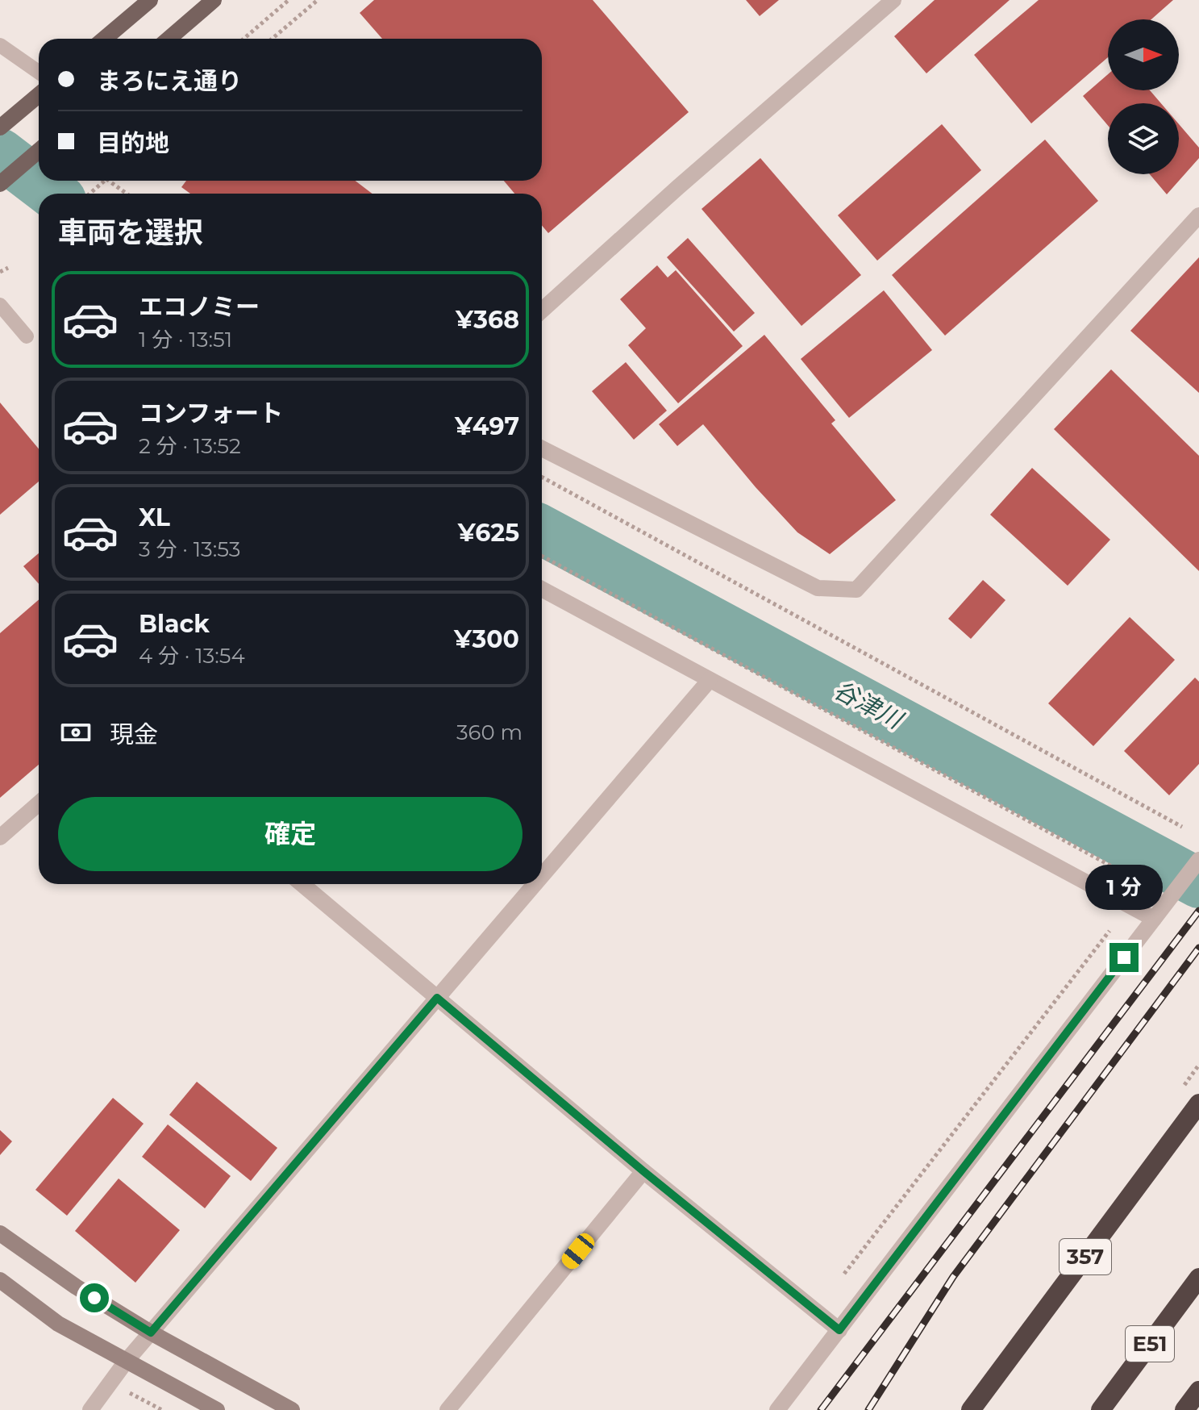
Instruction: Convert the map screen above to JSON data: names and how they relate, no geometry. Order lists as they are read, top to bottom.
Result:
{
  "streets": {
    "highway": ["357", "E51"]
  },
  "water": ["谷津川"],
  "north": "right",
  "page": {
    "banner": ["まろにえ通り", "目的地"],
    "heading": "車両を選択",
    "list": [
      {
        "name": "エコノミー",
        "note": "1 分 · 13:51",
        "value": "¥368"
      },
      {
        "name": "コンフォート",
        "note": "2 分 · 13:52",
        "value": "¥497"
      },
      {
        "name": "XL",
        "note": "3 分 · 13:53",
        "value": "¥625"
      },
      {
        "name": "Black",
        "note": "4 分 · 13:54",
        "value": "¥300"
      }
    ],
    "pay": ["現金", "360 m"],
    "buttons": "確定",
    "bubble": "1 分"
  }
}
